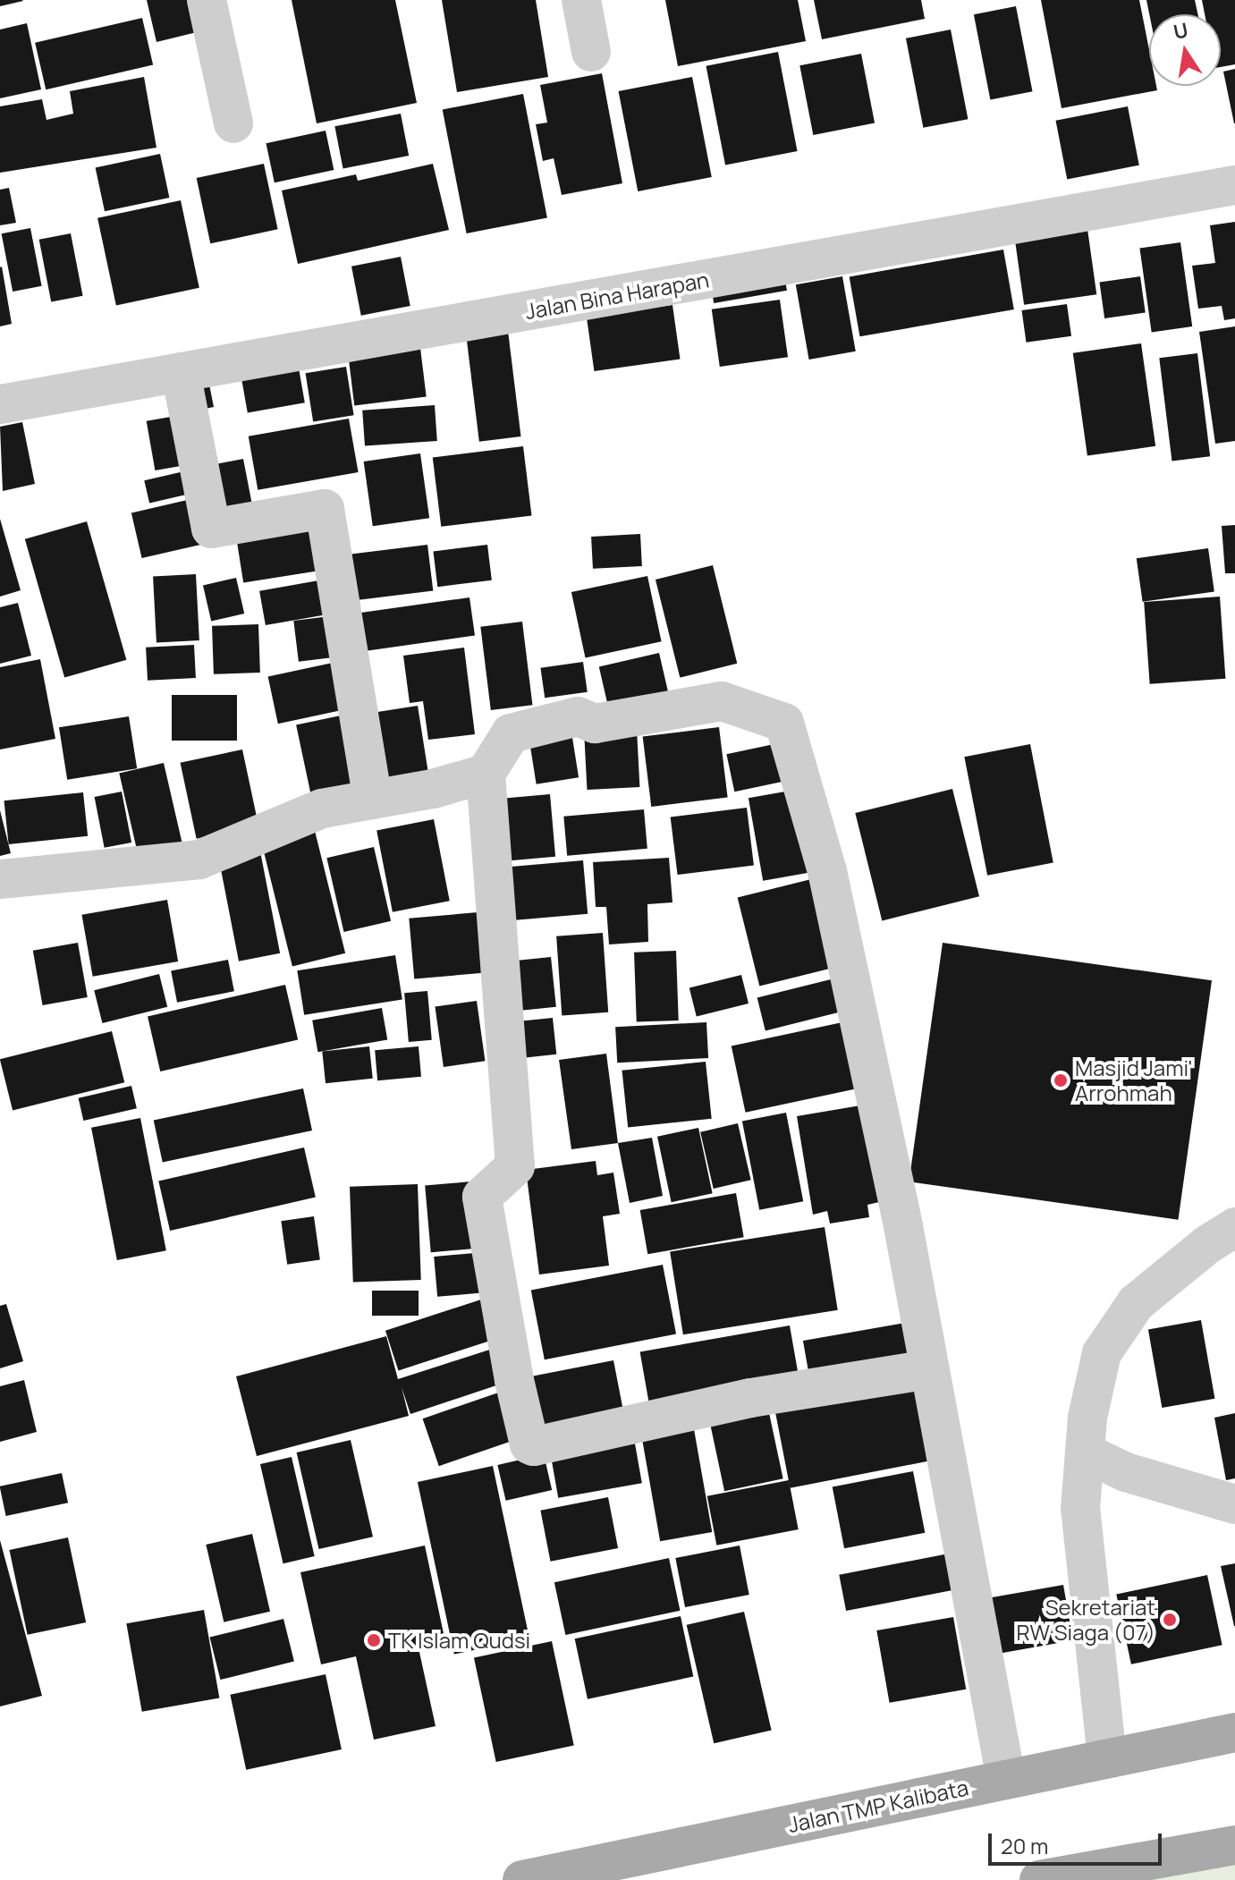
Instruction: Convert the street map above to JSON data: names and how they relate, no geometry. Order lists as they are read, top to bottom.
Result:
{
  "streets": {
    "main road": ["Jalan TMP Kalibata"],
    "street": ["Jalan Bina Harapan"]
  },
  "places": ["Masjid Jami' Arrohmah", "Sekretariat RW Siaga (07)", "TK Islam Qudsi"],
  "scale_bar": "20 m",
  "north": "top"
}
